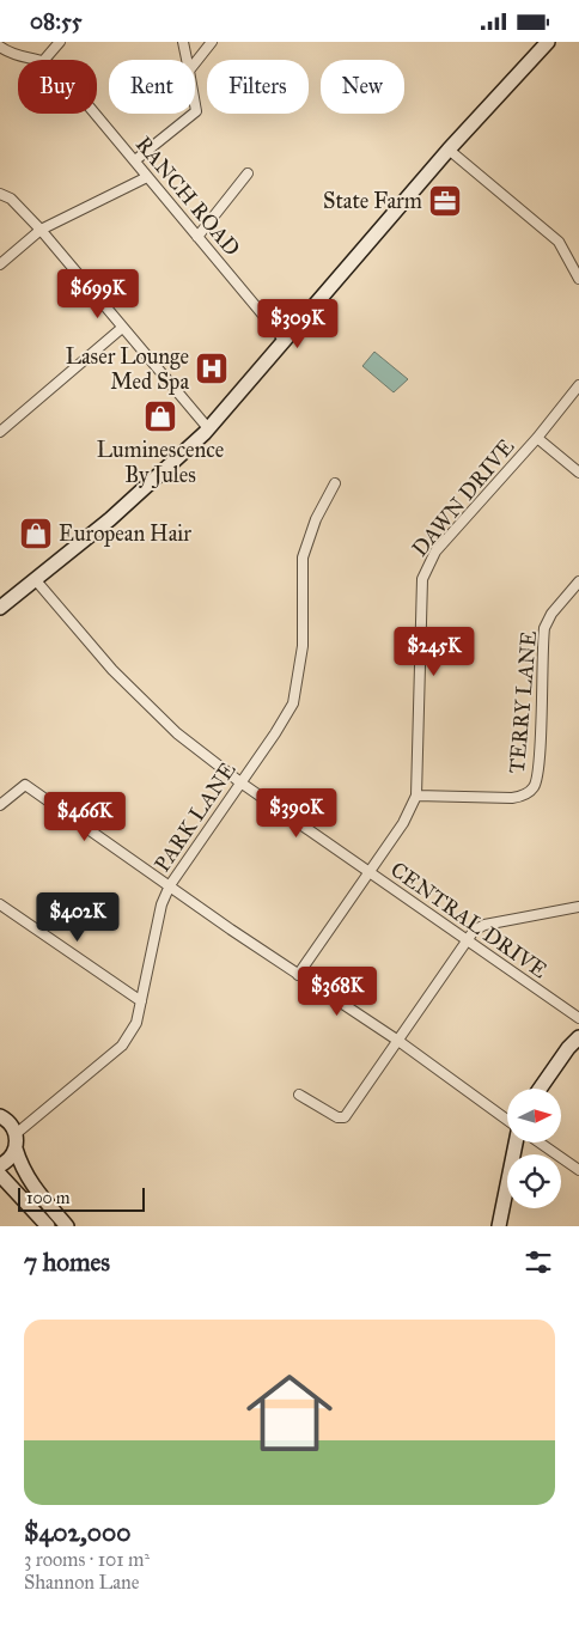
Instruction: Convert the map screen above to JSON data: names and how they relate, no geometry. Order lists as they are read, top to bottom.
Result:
{
  "streets": {
    "street": [
      "RANCH ROAD",
      "DAWN DRIVE",
      "TERRY LANE",
      "PARK LANE",
      "CENTRAL DRIVE"
    ]
  },
  "crossings": [
    ["DAWN DRIVE", "TERRY LANE"],
    ["DAWN DRIVE", "CENTRAL DRIVE"],
    ["PARK LANE", "CENTRAL DRIVE"]
  ],
  "places": {
    "office": ["State Farm"],
    "hospital": ["Laser Lounge Med Spa"],
    "shop": ["Luminescence By Jules", "European Hair"]
  },
  "scale_bar": "100 m",
  "north": "right",
  "page": {
    "status": "08:55",
    "chip": [
      "Buy",
      "Rent",
      "Filters",
      "New"
    ],
    "price": [
      "$699K",
      "$309K",
      "$245K",
      "$390K",
      "$466K",
      "$402K",
      "$368K"
    ],
    "scale": "100 m",
    "heading": "7 homes",
    "list": [
      {
        "name": "$402,000",
        "note": "3 rooms · 101 m² · Shannon Lane"
      }
    ]
  }
}
